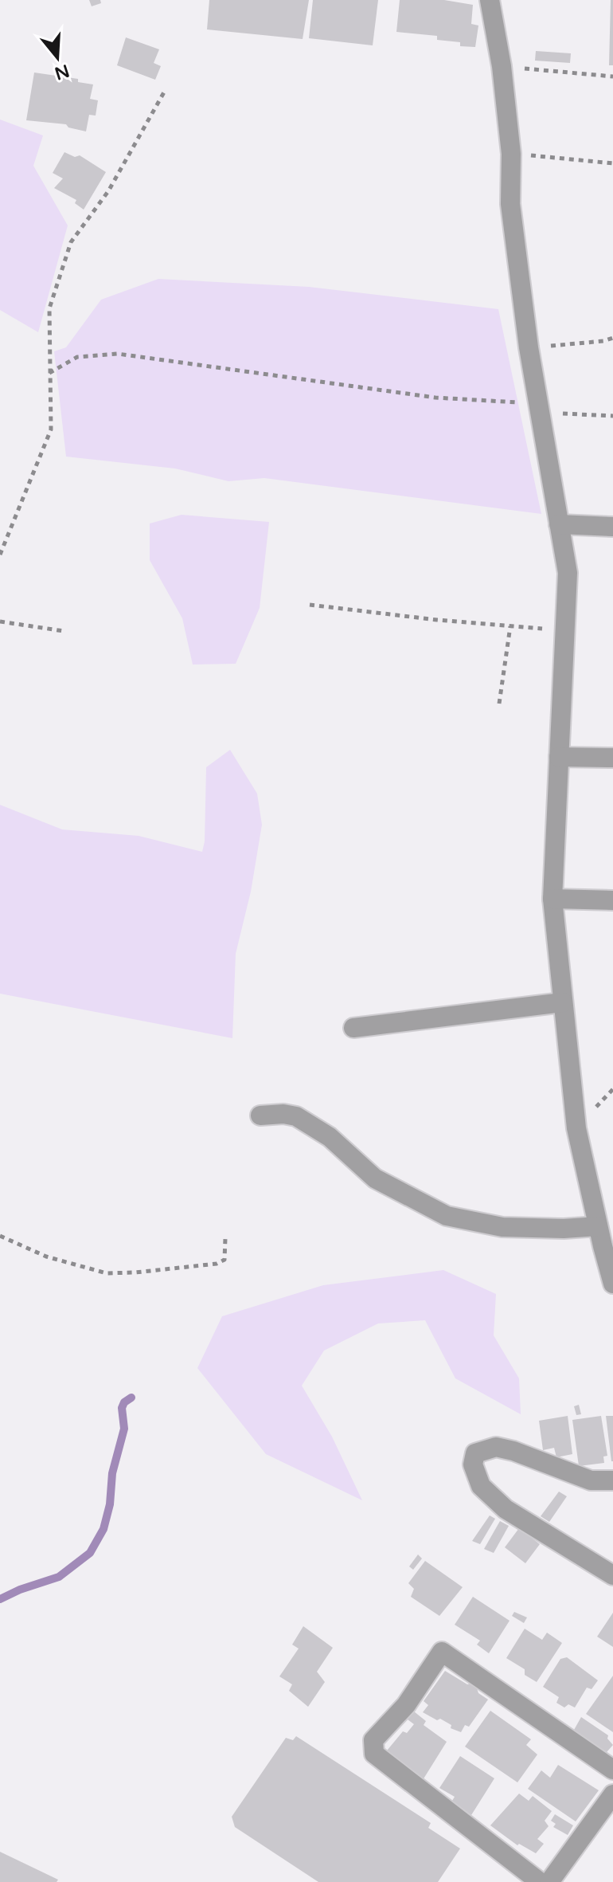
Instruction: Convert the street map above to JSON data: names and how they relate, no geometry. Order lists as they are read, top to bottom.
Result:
{
  "north": "bottom"
}
